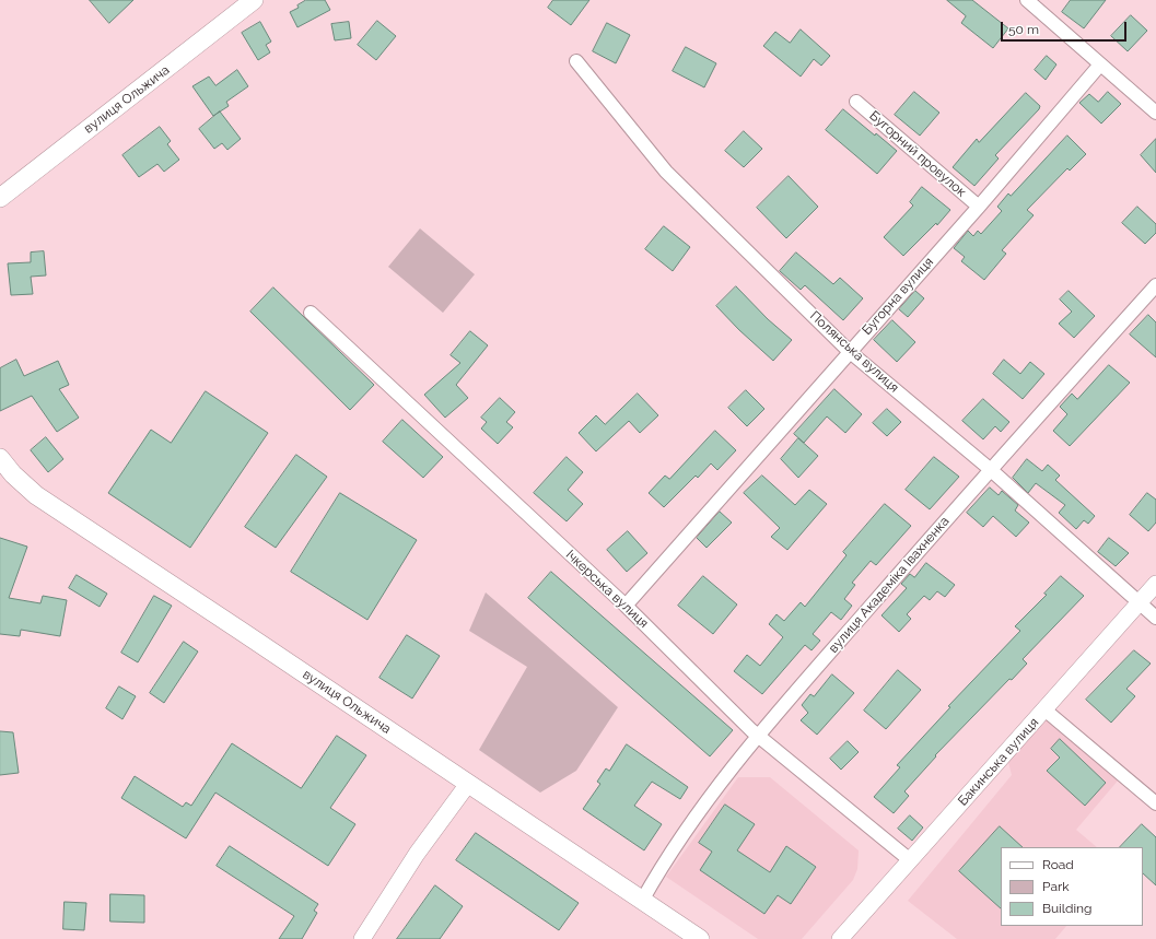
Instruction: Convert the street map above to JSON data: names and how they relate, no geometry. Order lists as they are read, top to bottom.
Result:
{
  "streets": {
    "main road": ["вулиця Ольжича"],
    "street": [
      "Бугорний провулок",
      "Бугорна вулиця",
      "Полянська вулиця",
      "вулиця Академіка Івахненка",
      "Ічкерська вулиця",
      "Бакинська вулиця"
    ]
  },
  "crossings": [
    ["вулиця Ольжича", "вулиця Академіка Івахненка"],
    ["Бугорний провулок", "Бугорна вулиця"],
    ["Бугорна вулиця", "Полянська вулиця"],
    ["Бугорна вулиця", "Ічкерська вулиця"],
    ["Полянська вулиця", "вулиця Академіка Івахненка"],
    ["Полянська вулиця", "Бакинська вулиця"],
    ["вулиця Академіка Івахненка", "Ічкерська вулиця"],
    ["Ічкерська вулиця", "Бакинська вулиця"]
  ],
  "legend": ["Road", "Park", "Building"],
  "scale_bar": "50 m"
}
